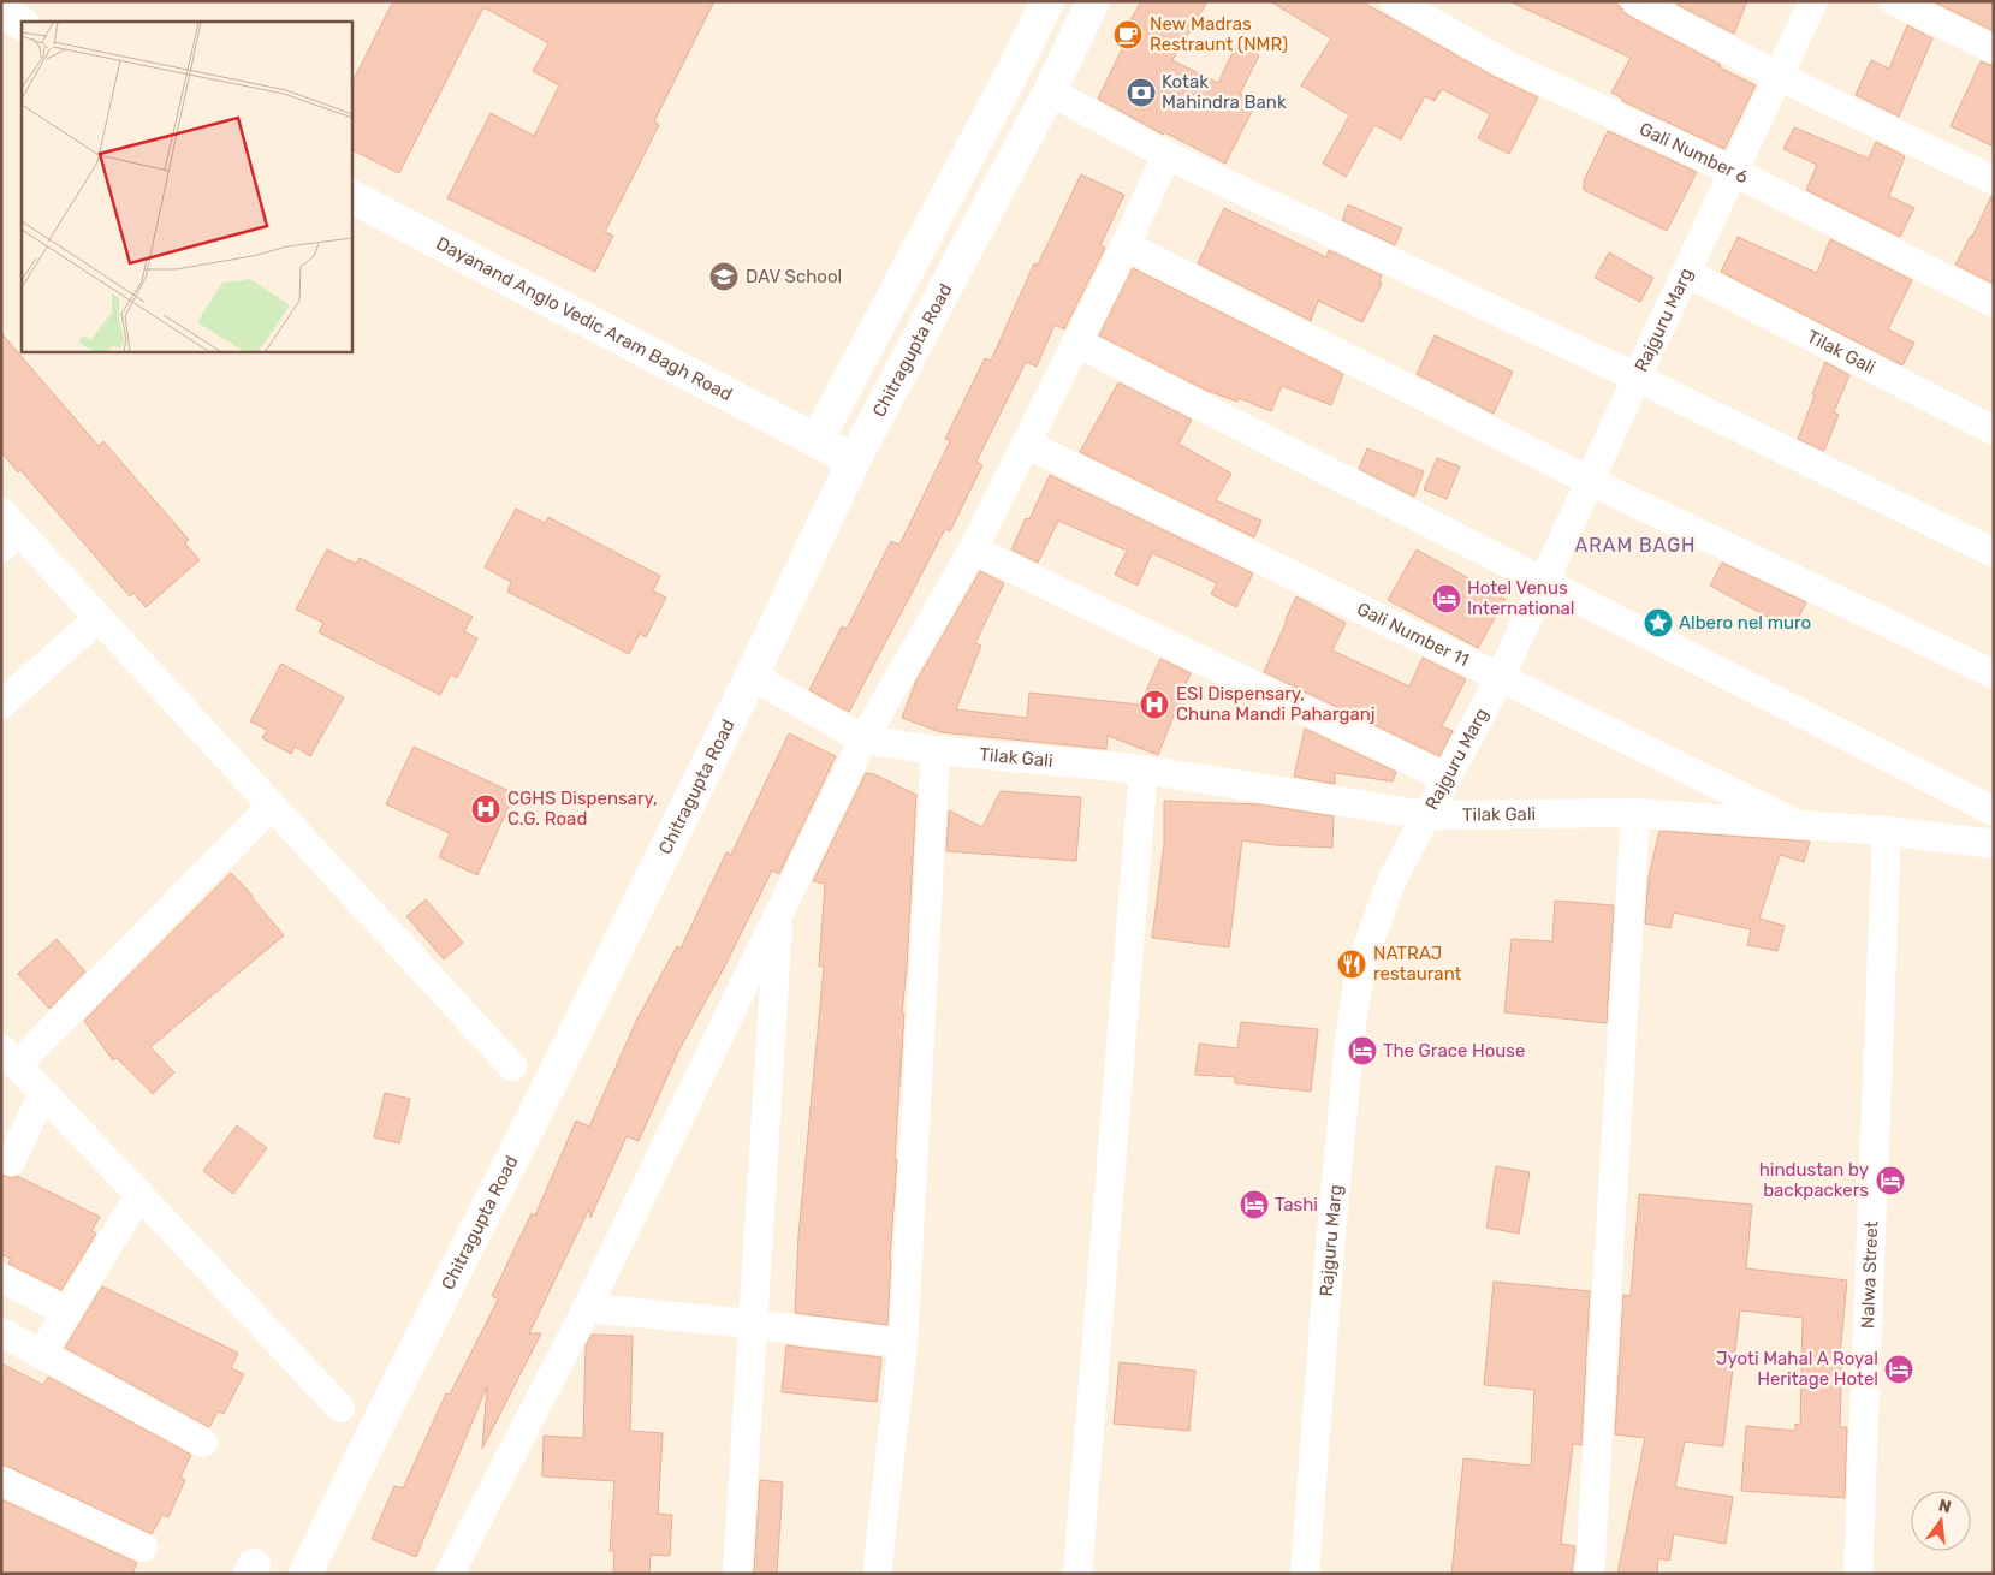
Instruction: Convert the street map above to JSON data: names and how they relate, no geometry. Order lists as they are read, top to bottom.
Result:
{
  "streets": {
    "street": [
      "Gali Number 6",
      "Dayanand Anglo Vedic Aram Bagh Road",
      "Rajguru Marg",
      "Chitragupta Road",
      "Tilak Gali",
      "Gali Number 11",
      "Nalwa Street"
    ]
  },
  "crossings": [
    ["Gali Number 6", "Rajguru Marg"],
    ["Dayanand Anglo Vedic Aram Bagh Road", "Chitragupta Road"],
    ["Rajguru Marg", "Tilak Gali"],
    ["Rajguru Marg", "Gali Number 11"],
    ["Tilak Gali", "Gali Number 11"],
    ["Tilak Gali", "Nalwa Street"]
  ],
  "districts": ["ARAM BAGH"],
  "places": {
    "cafe": ["New Madras Restraunt (NMR)"],
    "bank": ["Kotak Mahindra Bank"],
    "school or university": ["DAV School"],
    "hotel": [
      "Hotel Venus International",
      "The Grace House",
      "hindustan by backpackers",
      "Tashi",
      "Jyoti Mahal A Royal Heritage Hotel"
    ],
    "place": ["Albero nel muro"],
    "hospital": ["ESI Dispensary, Chuna Mandi Paharganj", "CGHS Dispensary, C.G. Road"],
    "restaurant": ["NATRAJ restaurant"]
  },
  "north": "top"
}
